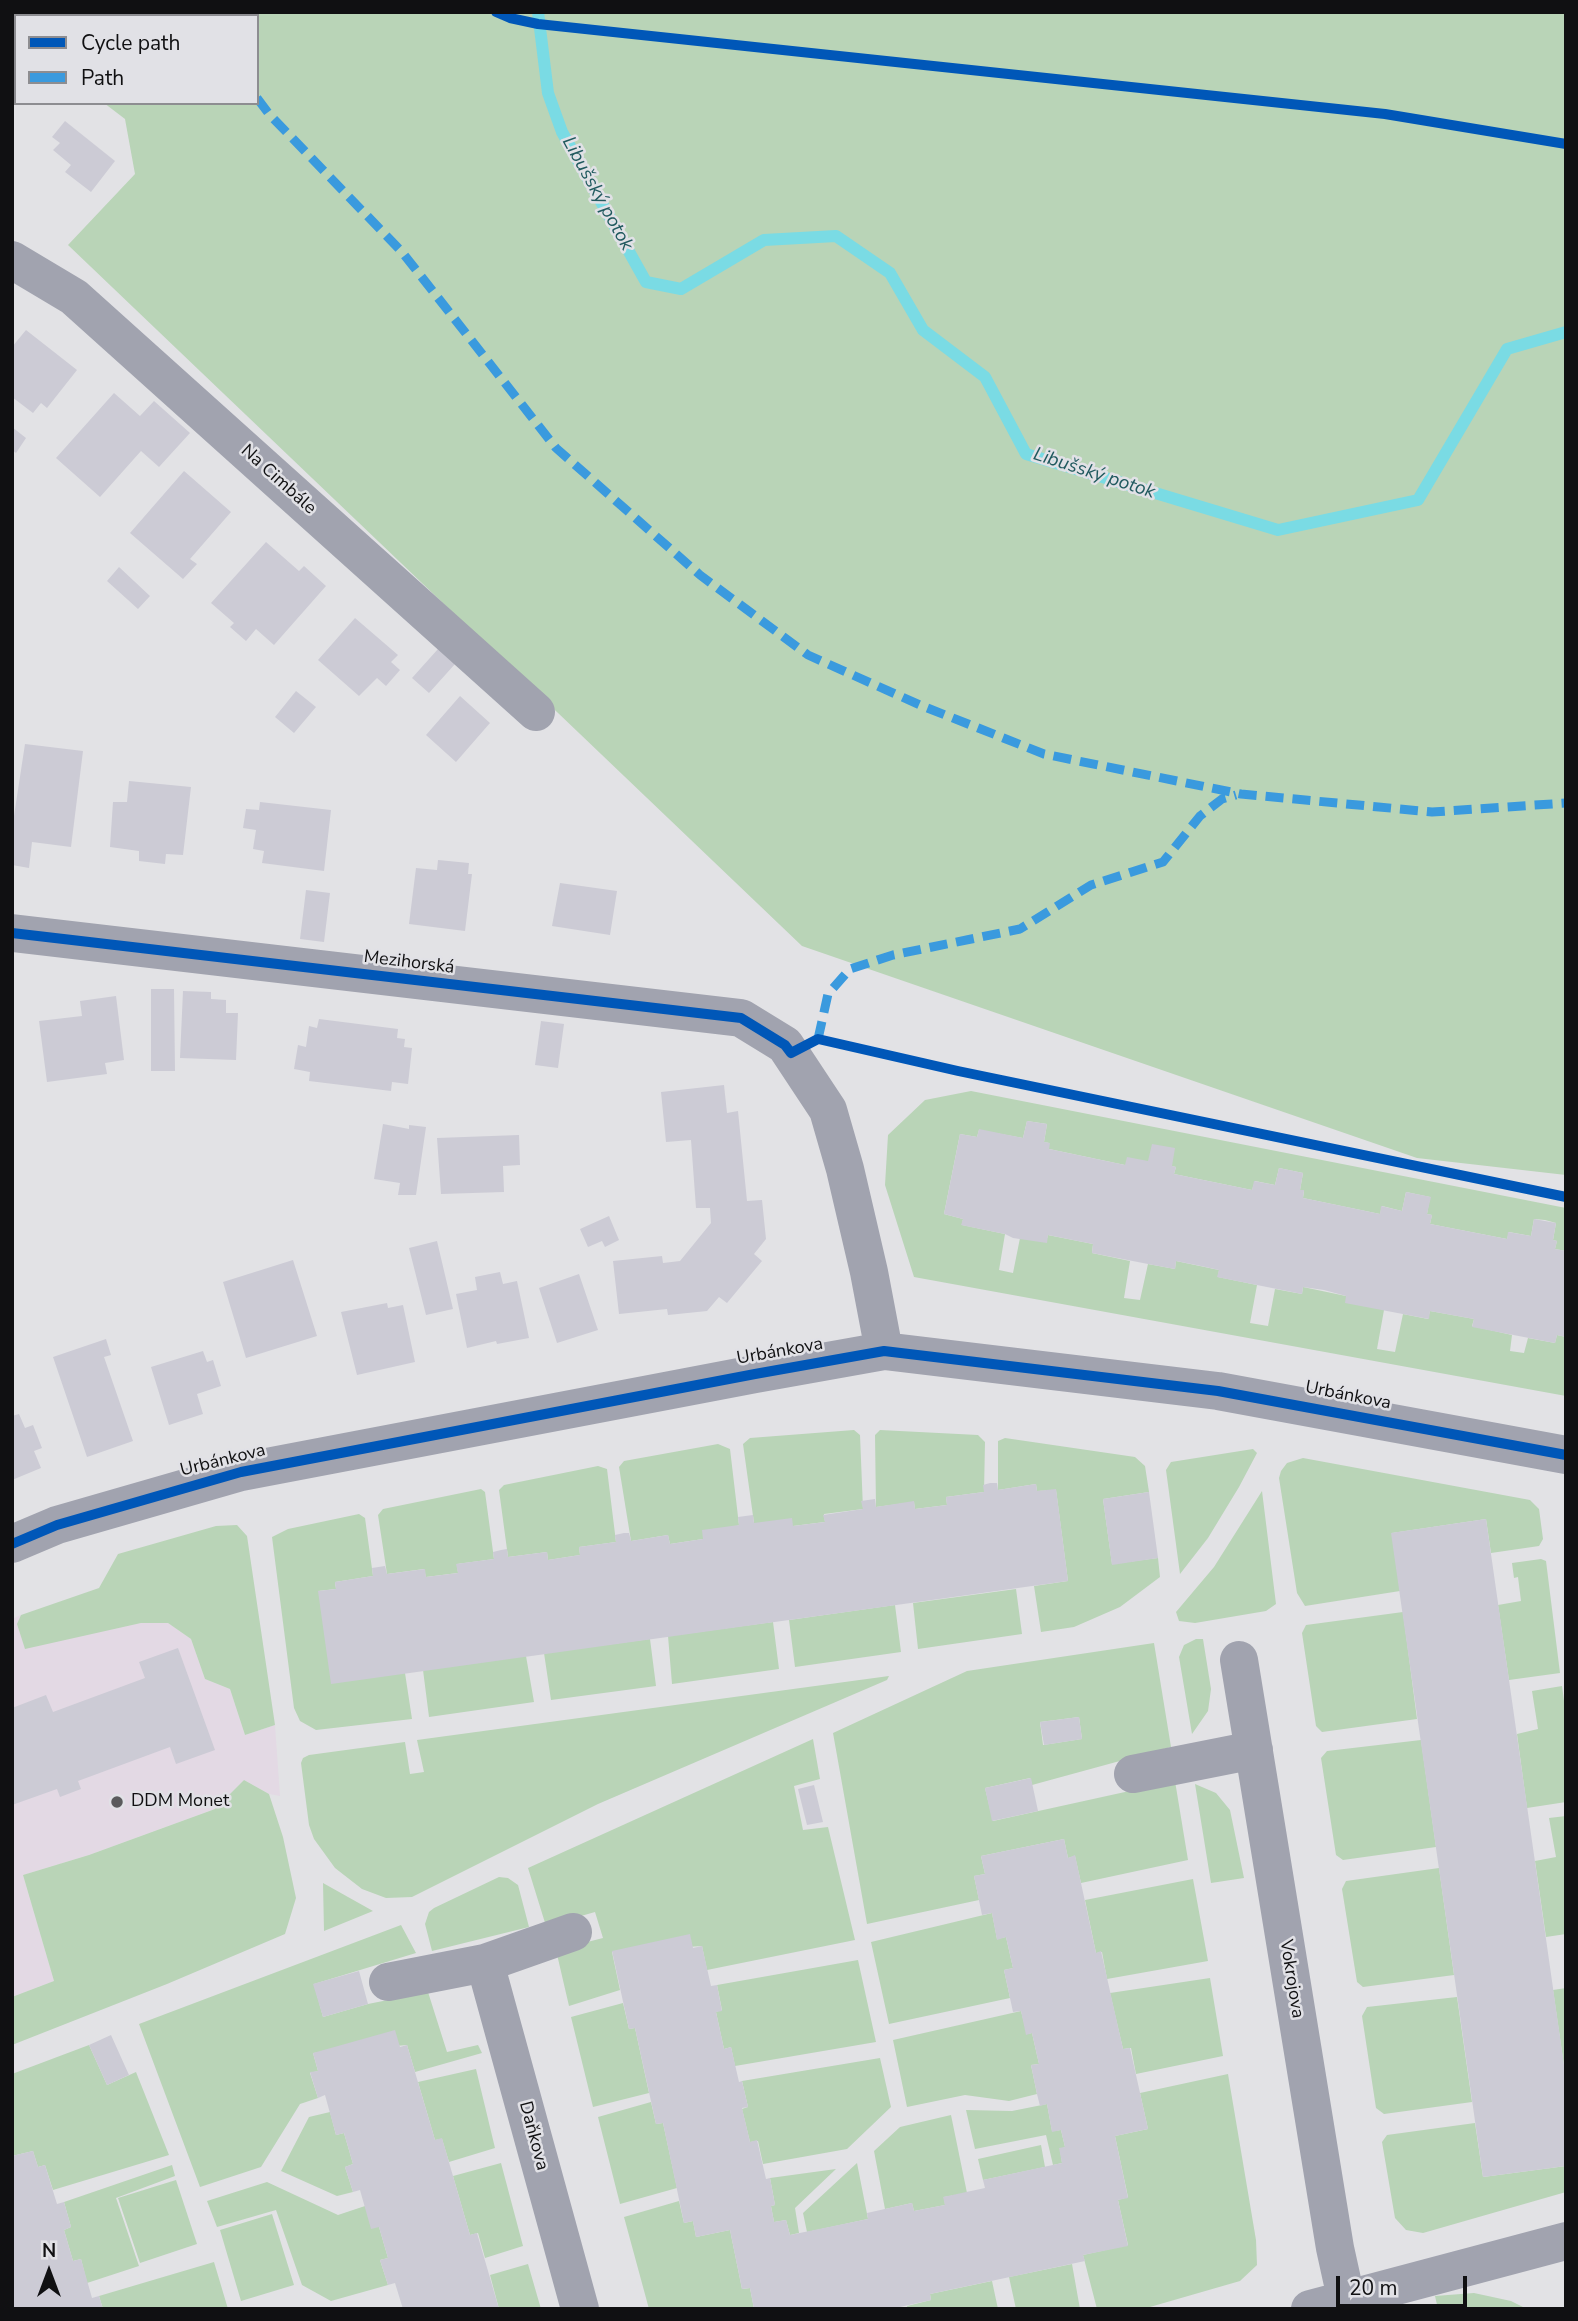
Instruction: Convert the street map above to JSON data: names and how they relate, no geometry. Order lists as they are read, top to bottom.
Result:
{
  "streets": {
    "street": [
      "Na Cimbále",
      "Mezihorská",
      "Urbánkova",
      "Vokrojova",
      "Daňkova"
    ]
  },
  "crossings": [
    ["Mezihorská", "Urbánkova"]
  ],
  "water": ["Libušský potok"],
  "places": ["DDM Monet"],
  "legend": ["Cycle path", "Path"],
  "scale_bar": "20 m",
  "north": "top"
}
